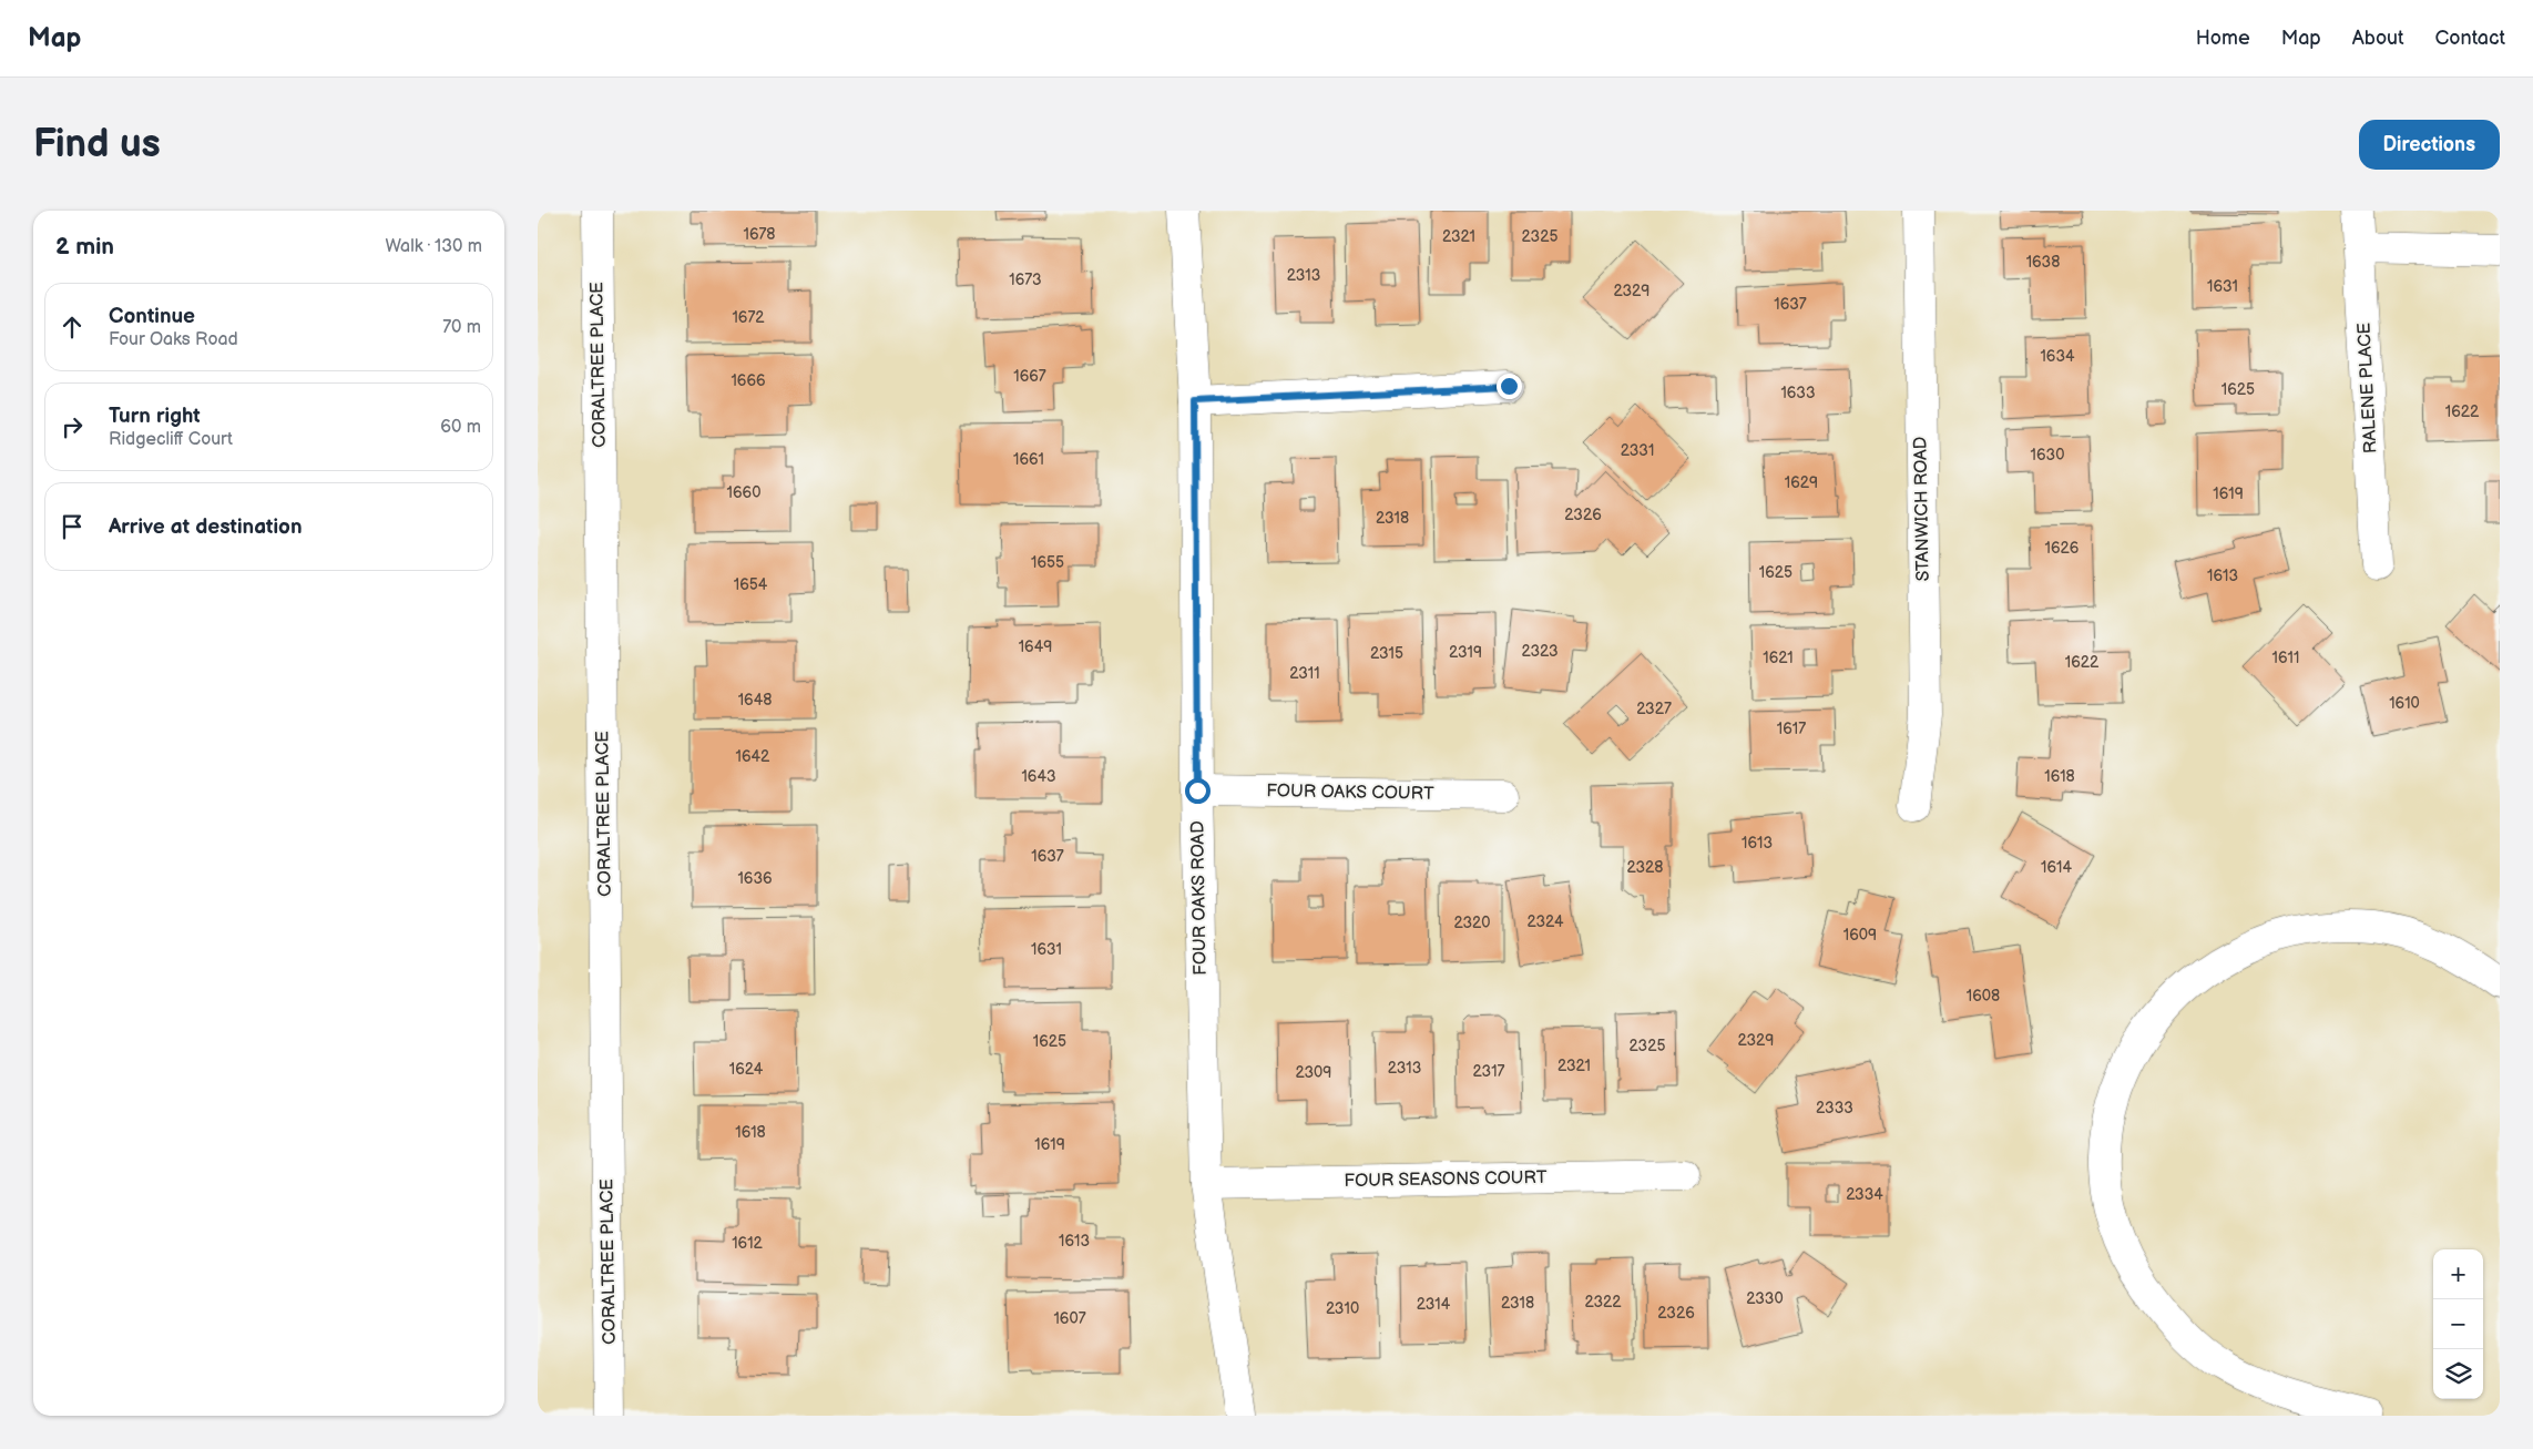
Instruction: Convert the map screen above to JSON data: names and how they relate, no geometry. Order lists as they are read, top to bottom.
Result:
{
  "streets": {
    "main road": [
      "CORALTREE PLACE",
      "RALENE PLACE",
      "STANWICH ROAD",
      "FOUR OAKS COURT",
      "FOUR OAKS ROAD",
      "FOUR SEASONS COURT"
    ]
  },
  "crossings": [
    ["FOUR OAKS COURT", "FOUR OAKS ROAD"],
    ["FOUR OAKS ROAD", "FOUR SEASONS COURT"]
  ],
  "house_numbers": [
    "1678",
    "2321",
    "2325",
    "1638",
    "2313",
    "1673",
    "1631",
    "2329",
    "1637",
    "1672",
    "1634",
    "1667",
    "1666",
    "1625",
    "1633",
    "1622",
    "2331",
    "1630",
    "1661",
    "1629",
    "1660",
    "1619",
    "2326",
    "2318",
    "1626",
    "1655",
    "1625",
    "1613",
    "1654",
    "1649",
    "2323",
    "2319",
    "2315",
    "1621",
    "1611",
    "1622",
    "2311",
    "1648",
    "1610",
    "2327",
    "1617",
    "1642",
    "1643",
    "1618",
    "1613",
    "1637",
    "2328",
    "1614",
    "1636",
    "2324",
    "2320",
    "1609",
    "1631",
    "1608",
    "2329",
    "1625",
    "2325",
    "2321",
    "2313",
    "1624",
    "2317",
    "2309",
    "2333",
    "1618",
    "1619",
    "2334",
    "1613",
    "1612",
    "2330",
    "2322",
    "2318",
    "2314",
    "2310",
    "2326",
    "1607"
  ],
  "page": {
    "header": "Map",
    "nav": [
      "Home",
      "Map",
      "About",
      "Contact"
    ],
    "buttons": "Directions",
    "title": "Find us",
    "heading": ["2 min", "Walk · 130 m"],
    "list": [
      ["Continue", "Four Oaks Road", "70 m"],
      ["Turn right", "Ridgecliff Court", "60 m"],
      "Arrive at destination"
    ],
    "map_buttons": ["+", "−"]
  }
}
